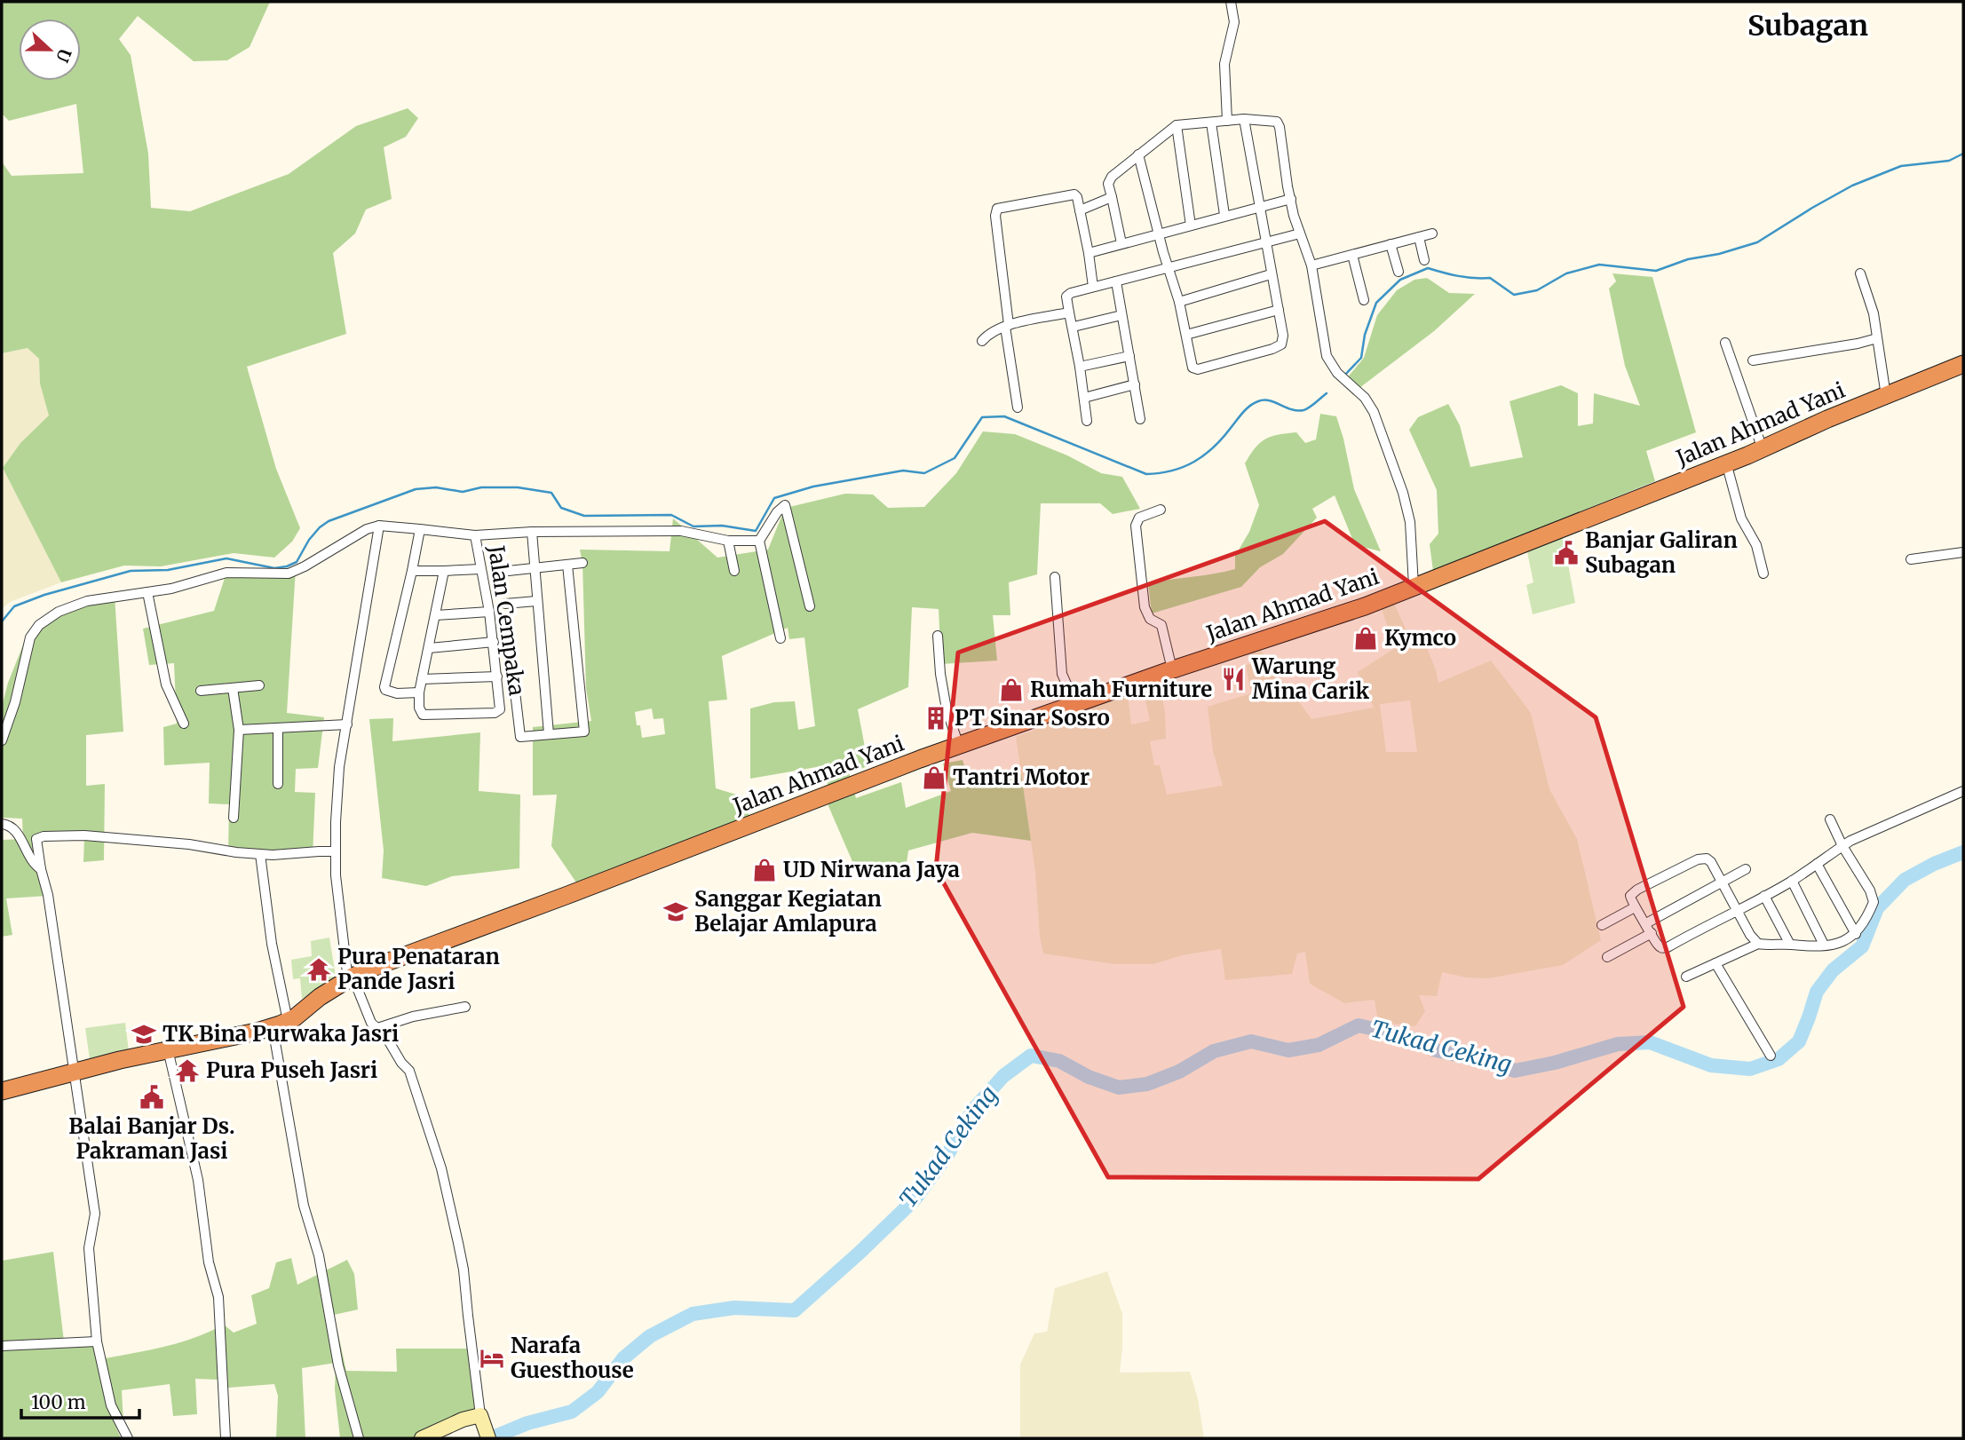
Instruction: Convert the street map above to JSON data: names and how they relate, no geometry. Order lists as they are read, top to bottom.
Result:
{
  "streets": {
    "highway": ["Jalan Ahmad Yani"],
    "street": ["Jalan Cempaka"]
  },
  "districts": ["Subagan"],
  "water": ["Tukad Ceking"],
  "places": {
    "public building": ["Banjar Galiran Subagan", "Balai Banjar Ds. Pakraman Jasi"],
    "shop": [
      "Kymco",
      "Rumah Furniture",
      "Tantri Motor",
      "UD Nirwana Jaya"
    ],
    "restaurant": ["Warung Mina Carik"],
    "building": ["PT Sinar Sosro"],
    "school or university": ["Sanggar Kegiatan Belajar Amlapura", "TK Bina Purwaka Jasri"],
    "temple": ["Pura Penataran Pande Jasri", "Pura Puseh Jasri"],
    "hotel": ["Narafa Guesthouse"]
  },
  "scale_bar": "100 m",
  "north": "right"
}
